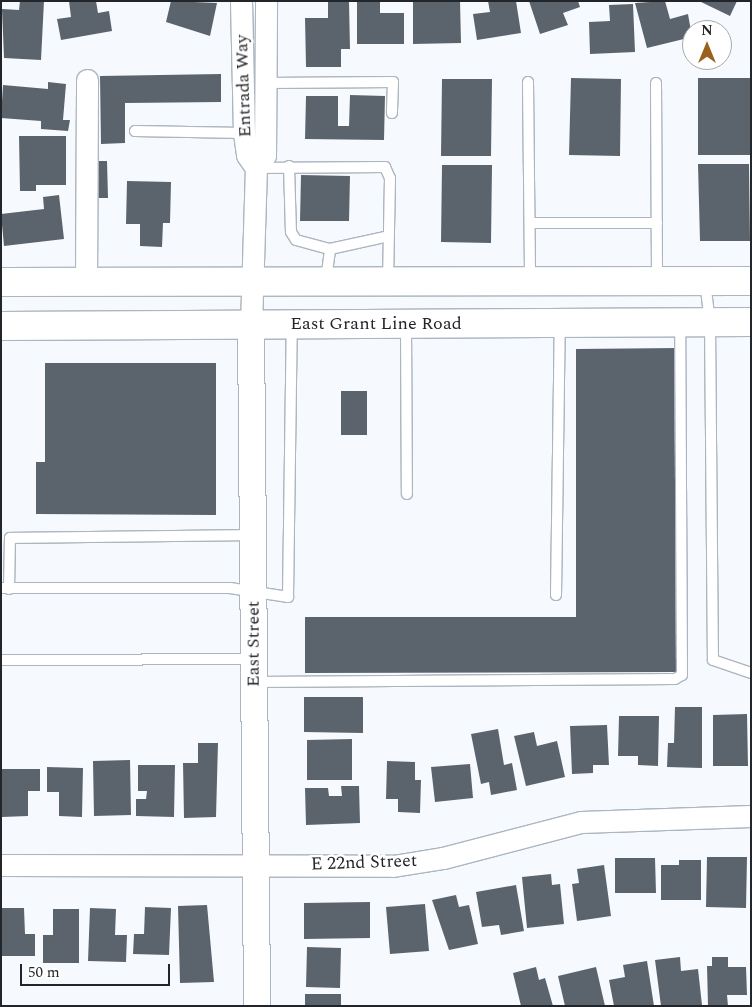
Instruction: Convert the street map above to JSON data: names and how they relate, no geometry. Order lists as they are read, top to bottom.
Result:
{
  "streets": {
    "main road": ["East Grant Line Road"],
    "street": ["Entrada Way", "East Street", "E 22nd Street"]
  },
  "crossings": [
    ["Entrada Way", "East Street"],
    ["East Grant Line Road", "East Street"],
    ["East Street", "E 22nd Street"]
  ],
  "scale_bar": "50 m",
  "north": "top"
}
